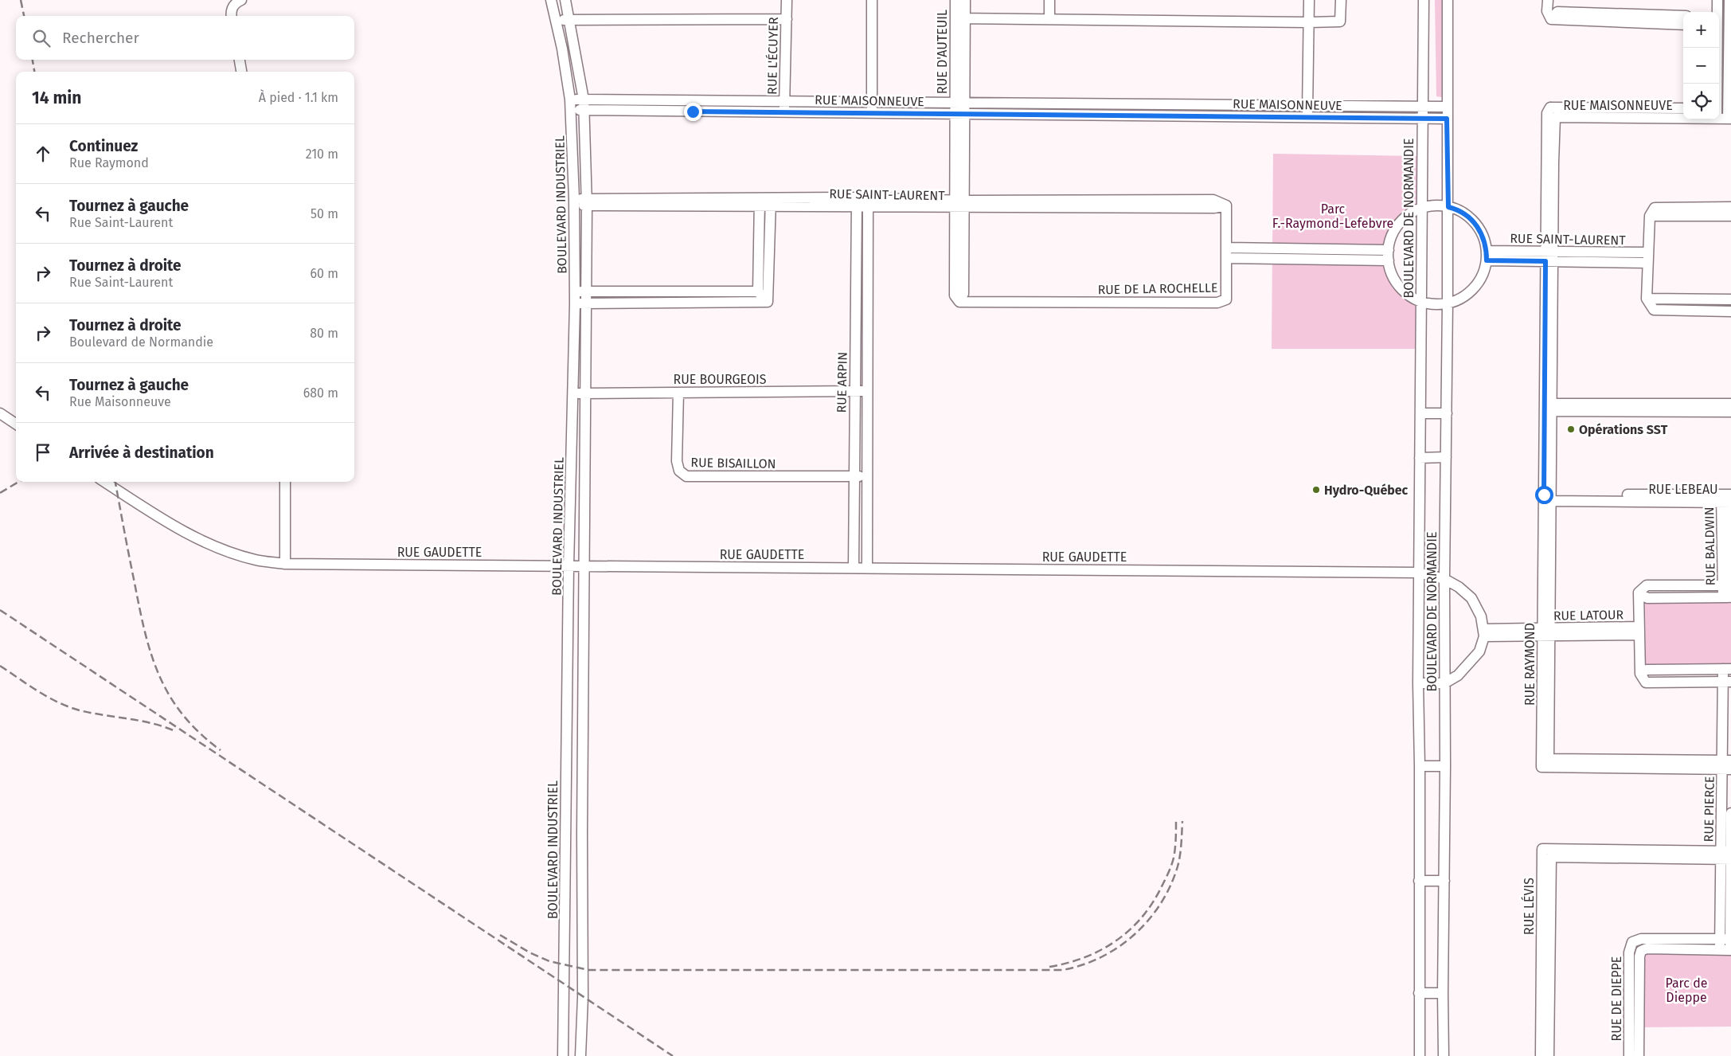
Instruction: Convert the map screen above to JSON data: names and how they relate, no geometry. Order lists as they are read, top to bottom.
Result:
{
  "streets": {
    "street": [
      "RUE D'AUTEUIL",
      "RUE L'ÉCUYER",
      "RUE MAISONNEUVE",
      "RUE SAINT-LAURENT",
      "BOULEVARD INDUSTRIEL",
      "BOULEVARD DE NORMANDIE",
      "RUE DE LA ROCHELLE",
      "RUE BOURGEOIS",
      "RUE ARPIN",
      "RUE BISAILLON",
      "RUE LEBEAU",
      "RUE BALDWIN",
      "RUE GAUDETTE",
      "RUE LATOUR",
      "RUE RAYMOND",
      "RUE PIERCE",
      "RUE LÉVIS",
      "RUE DE DIEPPE"
    ]
  },
  "crossings": [
    ["RUE D'AUTEUIL", "RUE MAISONNEUVE"],
    ["RUE D'AUTEUIL", "RUE SAINT-LAURENT"],
    ["RUE D'AUTEUIL", "RUE DE LA ROCHELLE"],
    ["RUE L'ÉCUYER", "RUE MAISONNEUVE"],
    ["RUE MAISONNEUVE", "BOULEVARD INDUSTRIEL"],
    ["RUE MAISONNEUVE", "BOULEVARD DE NORMANDIE"],
    ["RUE MAISONNEUVE", "RUE RAYMOND"],
    ["RUE SAINT-LAURENT", "BOULEVARD INDUSTRIEL"],
    ["RUE SAINT-LAURENT", "RUE DE LA ROCHELLE"],
    ["RUE SAINT-LAURENT", "RUE ARPIN"],
    ["RUE SAINT-LAURENT", "RUE RAYMOND"],
    ["BOULEVARD INDUSTRIEL", "RUE BOURGEOIS"],
    ["BOULEVARD INDUSTRIEL", "RUE GAUDETTE"],
    ["BOULEVARD DE NORMANDIE", "RUE GAUDETTE"],
    ["RUE BOURGEOIS", "RUE ARPIN"],
    ["RUE BOURGEOIS", "RUE BISAILLON"],
    ["RUE ARPIN", "RUE BISAILLON"],
    ["RUE ARPIN", "RUE GAUDETTE"],
    ["RUE LEBEAU", "RUE BALDWIN"],
    ["RUE LEBEAU", "RUE RAYMOND"],
    ["RUE LATOUR", "RUE RAYMOND"],
    ["RUE RAYMOND", "RUE PIERCE"],
    ["RUE PIERCE", "RUE DE DIEPPE"]
  ],
  "parks": ["Parc F.-Raymond-Lefebvre", "Parc de Dieppe"],
  "places": ["Opérations SST", "Hydro-Québec"],
  "page": {
    "map_buttons": ["+", "−"],
    "search": "Rechercher",
    "heading": ["14 min", "À pied · 1.1 km"],
    "list": [
      ["Continuez", "Rue Raymond", "210 m"],
      ["Tournez à gauche", "Rue Saint-Laurent", "50 m"],
      ["Tournez à droite", "Rue Saint-Laurent", "60 m"],
      ["Tournez à droite", "Boulevard de Normandie", "80 m"],
      ["Tournez à gauche", "Rue Maisonneuve", "680 m"],
      "Arrivée à destination"
    ]
  }
}
